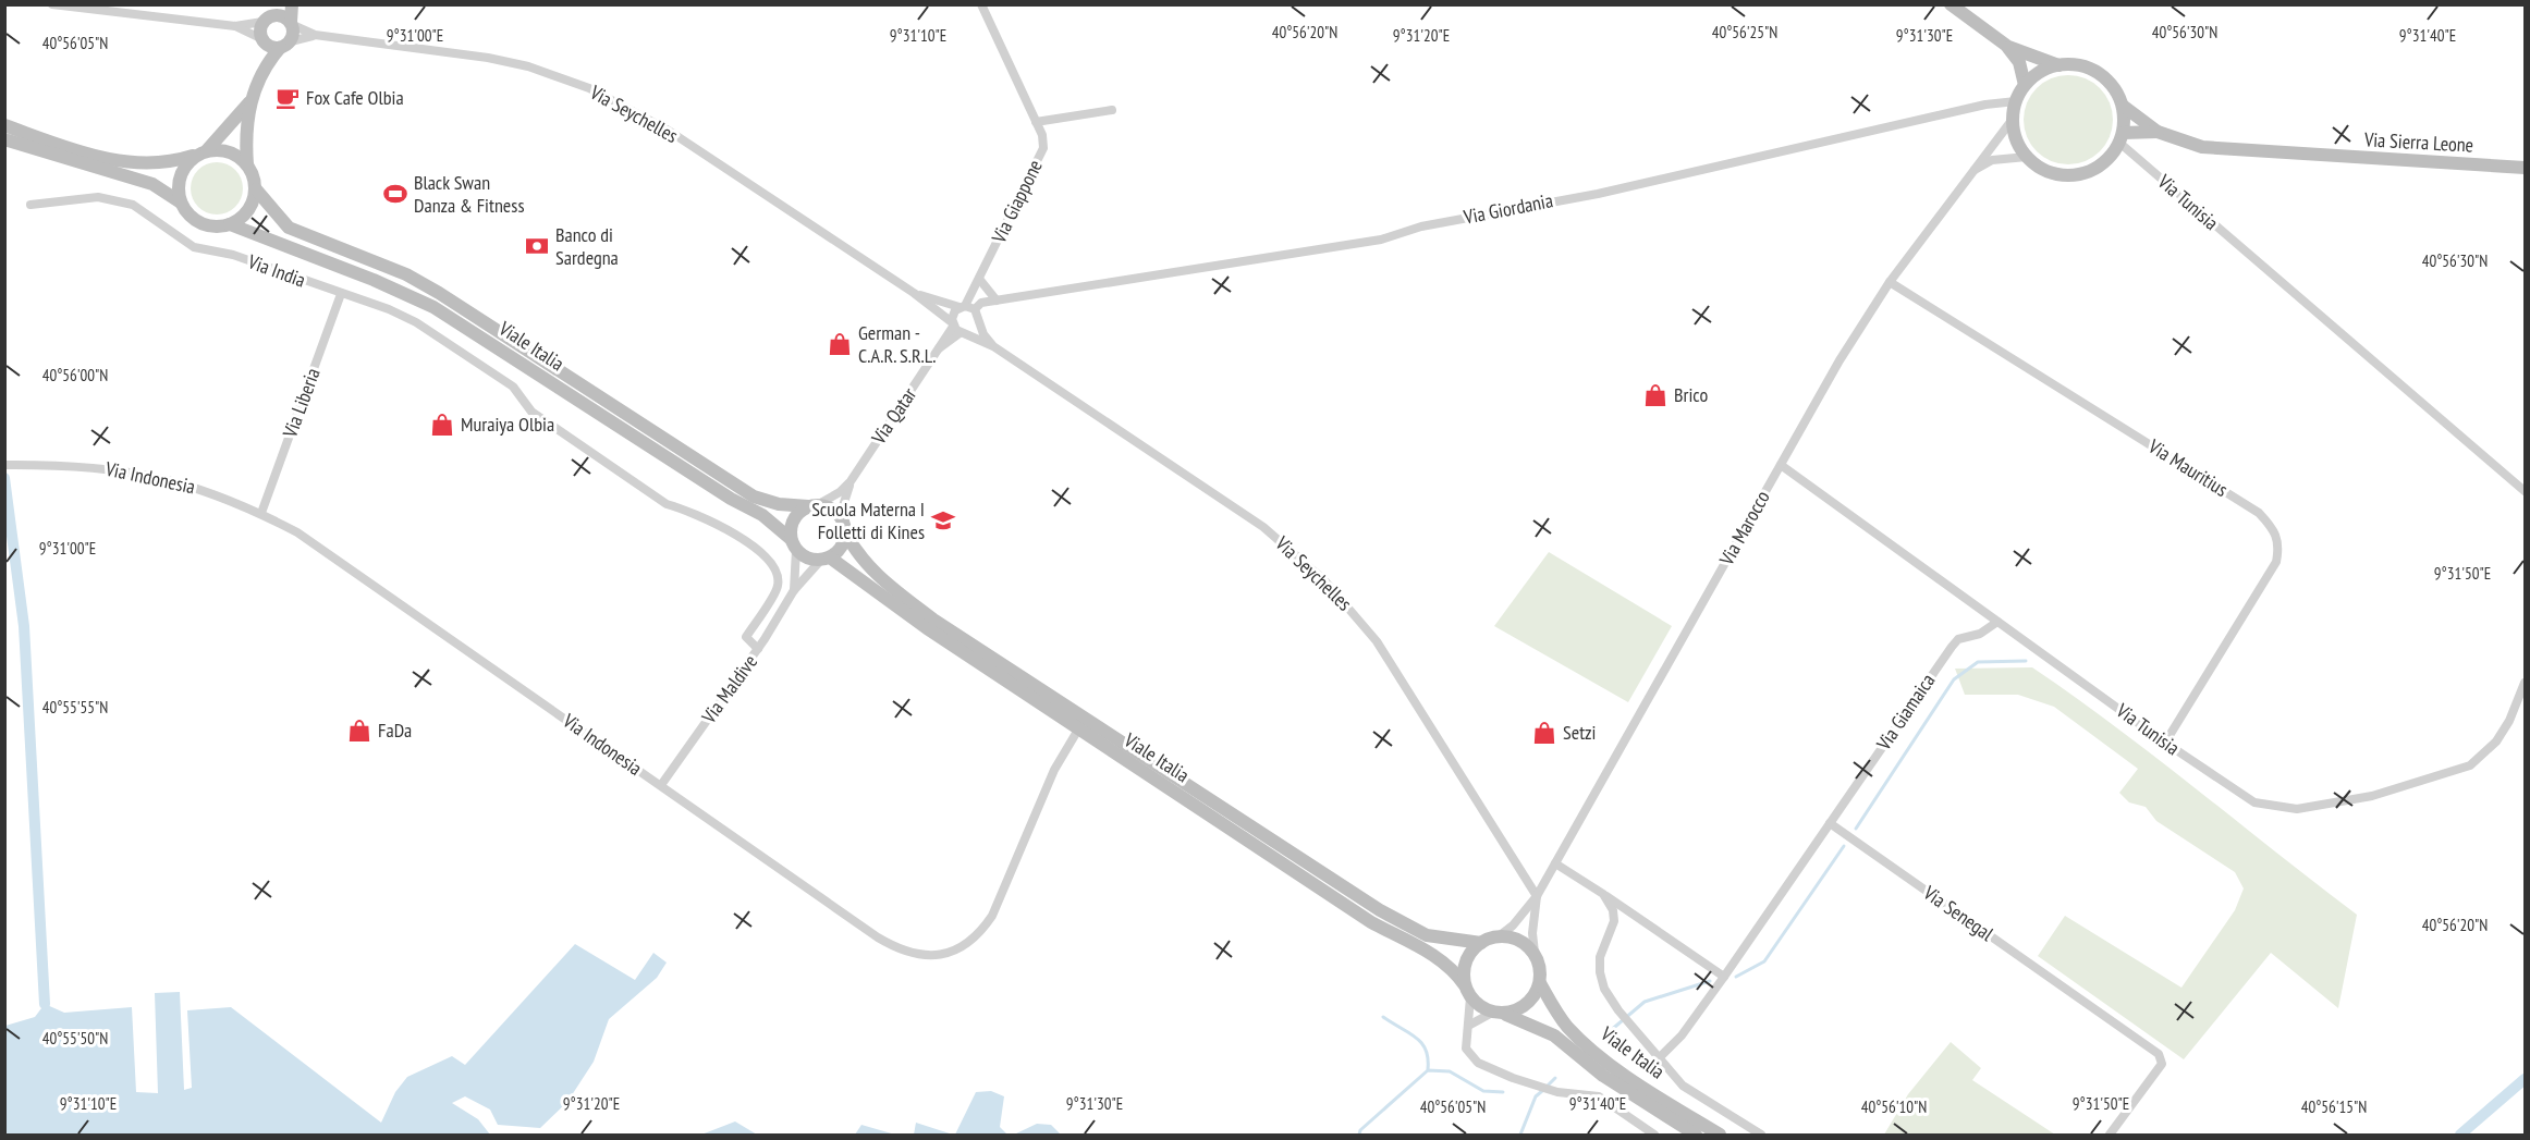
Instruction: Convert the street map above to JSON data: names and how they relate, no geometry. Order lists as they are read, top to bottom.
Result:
{
  "streets": {
    "main road": ["Via Sierra Leone", "Viale Italia"],
    "street": [
      "Via Seychelles",
      "Via Giappone",
      "Via Tunisia",
      "Via Giordania",
      "Via India",
      "Via Liberia",
      "Via Qatar",
      "Via Mauritius",
      "Via Indonesia",
      "Via Marocco",
      "Via Maldive",
      "Via Giamaica",
      "Via Senegal"
    ]
  },
  "crossings": [
    ["Via Seychelles", "Via Giappone"],
    ["Via Seychelles", "Via Giordania"],
    ["Via Seychelles", "Via Qatar"],
    ["Via Seychelles", "Via Marocco"],
    ["Via Sierra Leone", "Via Tunisia"],
    ["Via Sierra Leone", "Via Giordania"],
    ["Via Sierra Leone", "Via Marocco"],
    ["Via Giappone", "Via Giordania"],
    ["Via Giappone", "Via Qatar"],
    ["Via Tunisia", "Via Giordania"],
    ["Via Tunisia", "Via Mauritius"],
    ["Via Tunisia", "Via Marocco"],
    ["Via Tunisia", "Via Giamaica"],
    ["Via Giordania", "Via Marocco"],
    ["Via India", "Via Liberia"],
    ["Via India", "Via Maldive"],
    ["Viale Italia", "Via Indonesia"],
    ["Viale Italia", "Via Marocco"],
    ["Viale Italia", "Via Maldive"],
    ["Via Liberia", "Via Indonesia"],
    ["Via Mauritius", "Via Marocco"],
    ["Via Indonesia", "Via Maldive"],
    ["Via Giamaica", "Via Senegal"]
  ],
  "places": {
    "cafe": ["Fox Cafe Olbia"],
    "sports": ["Black Swan Danza & Fitness"],
    "bank": ["Banco di Sardegna"],
    "shop": [
      "German - C.A.R. S.R.L.",
      "Brico",
      "Muraiya Olbia",
      "FaDa",
      "Setzi"
    ],
    "school or university": ["Scuola Materna I Folletti di Kines"]
  },
  "coordinates": [
    "40°56'20\"N",
    "40°56'25\"N",
    "40°56'30\"N",
    "9°31'00\"E",
    "9°31'10\"E",
    "9°31'20\"E",
    "9°31'30\"E",
    "9°31'40\"E",
    "40°56'05\"N",
    "40°56'00\"N",
    "9°31'50\"E",
    "40°55'55\"N",
    "40°55'50\"N",
    "40°56'10\"N",
    "40°56'15\"N"
  ]
}
